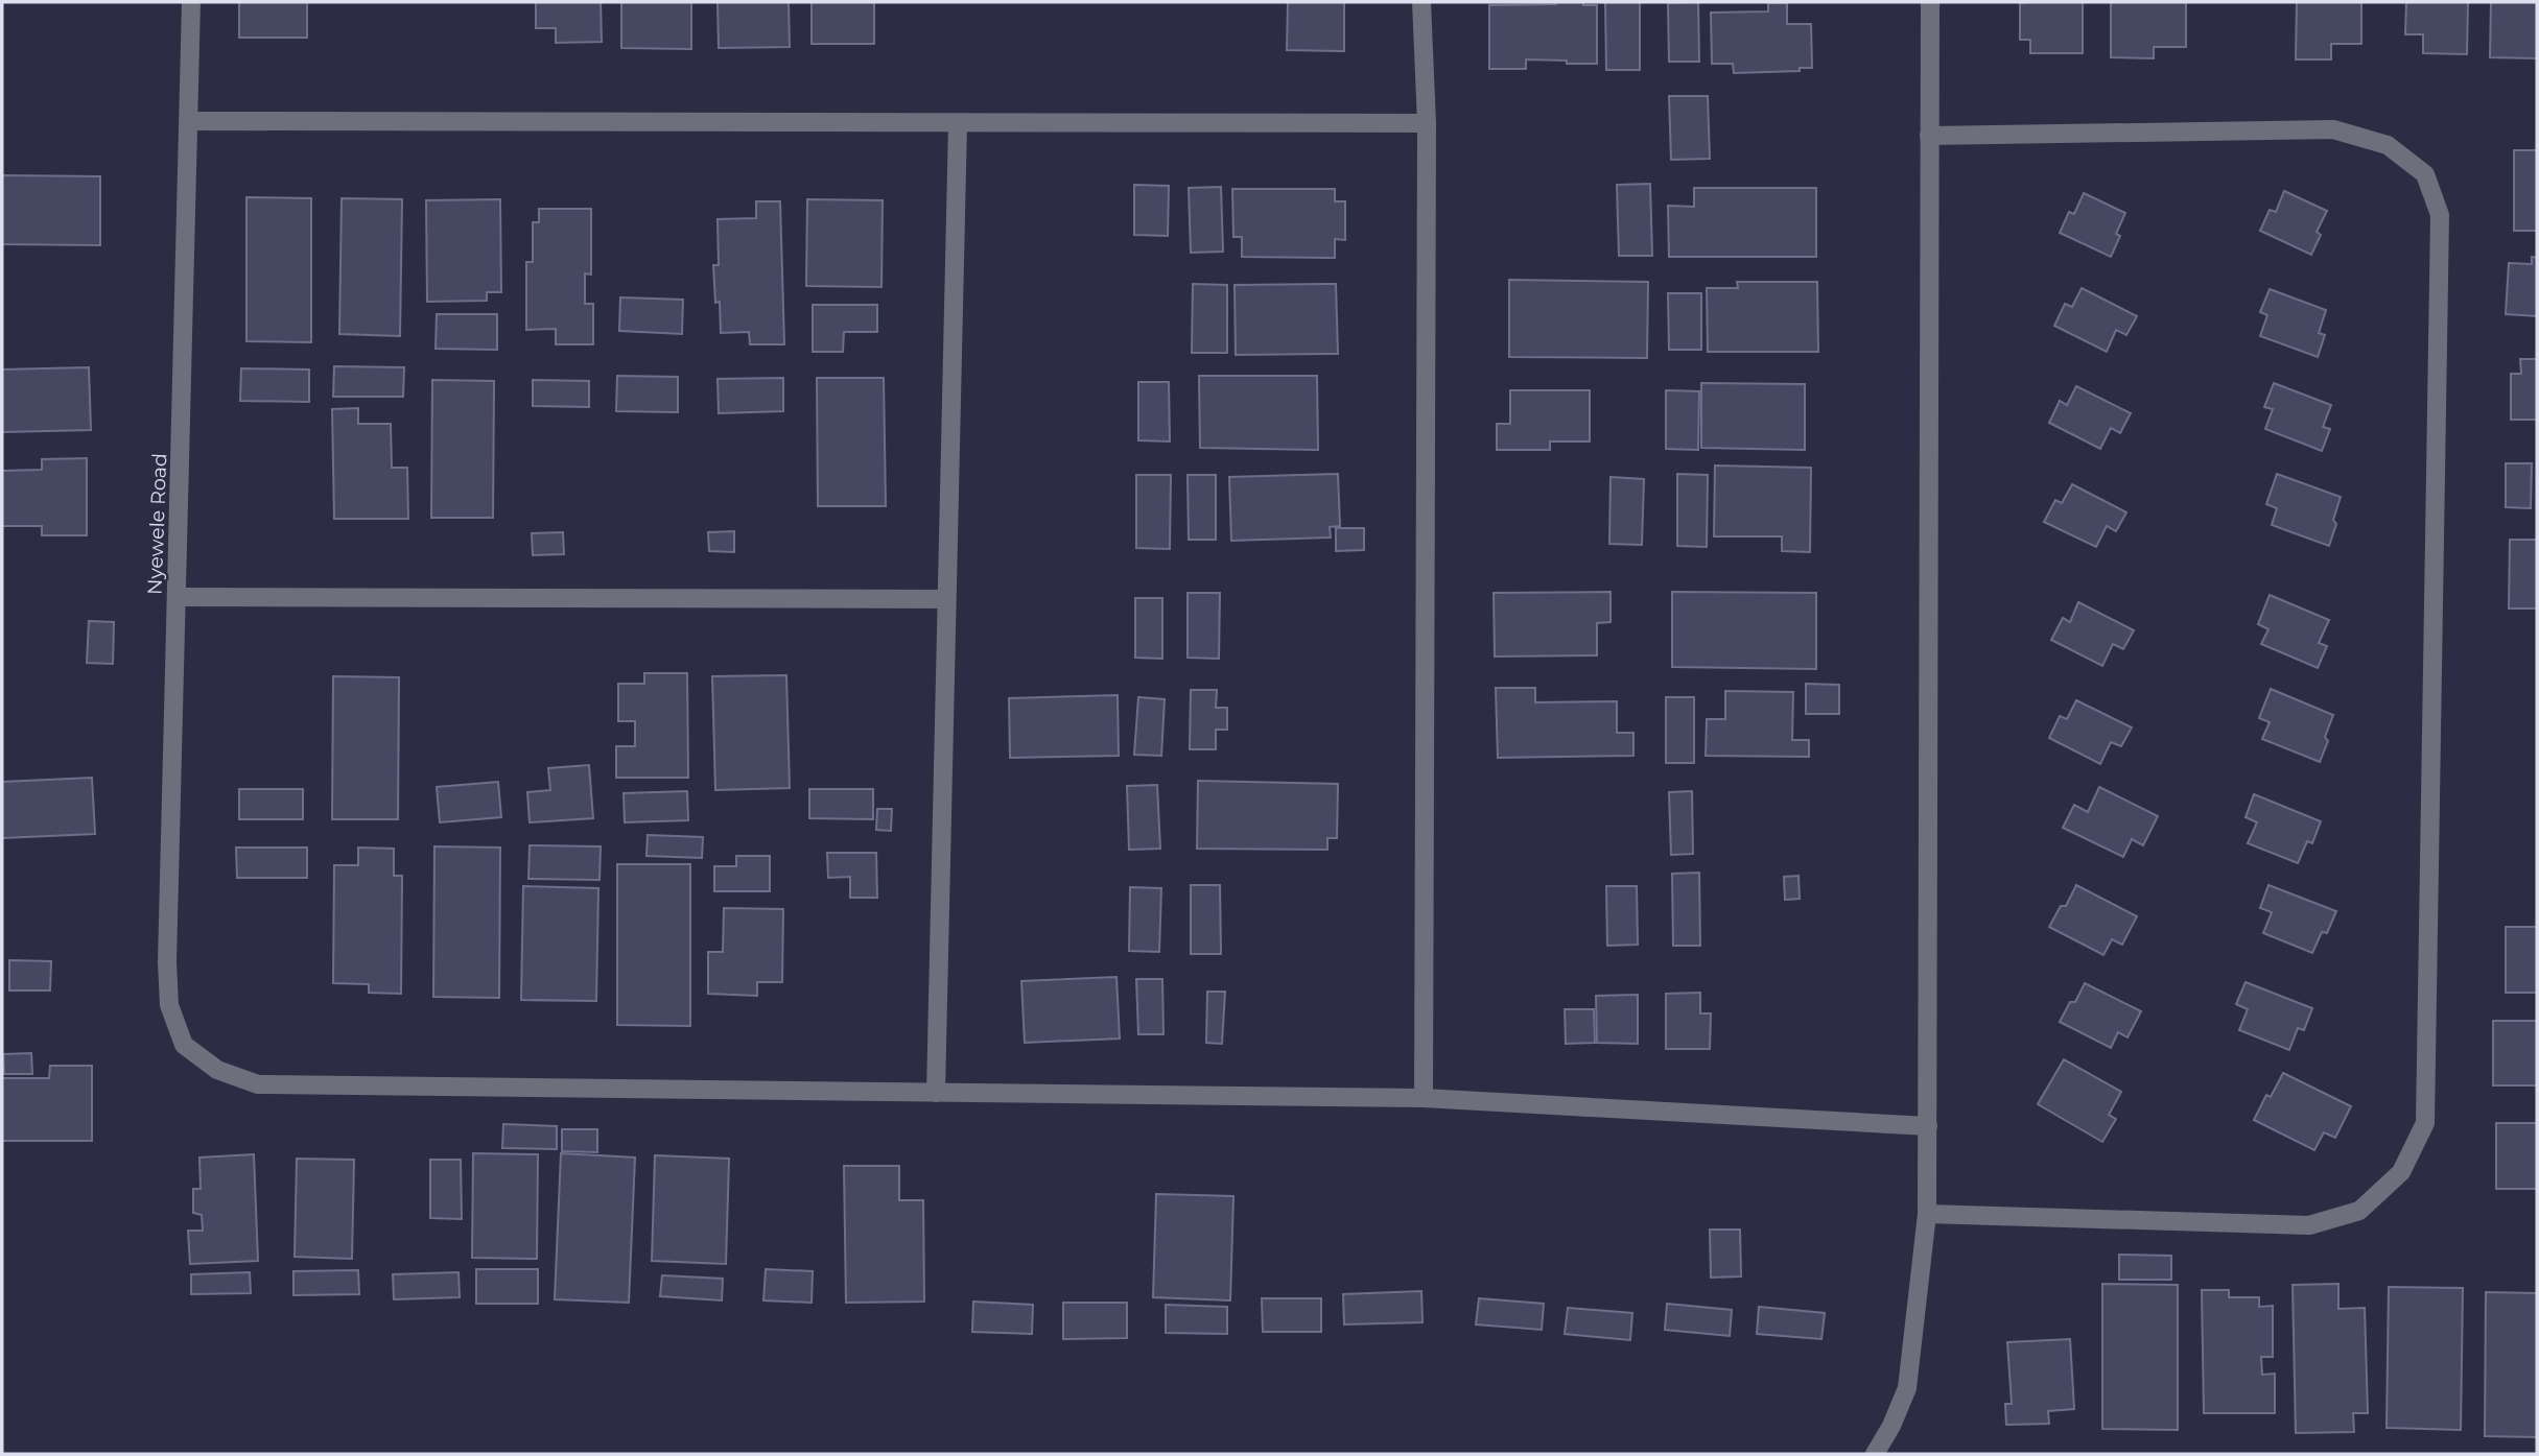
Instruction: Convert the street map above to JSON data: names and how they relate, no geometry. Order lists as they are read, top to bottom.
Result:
{
  "streets": {
    "street": ["Nyewele Road"]
  }
}
